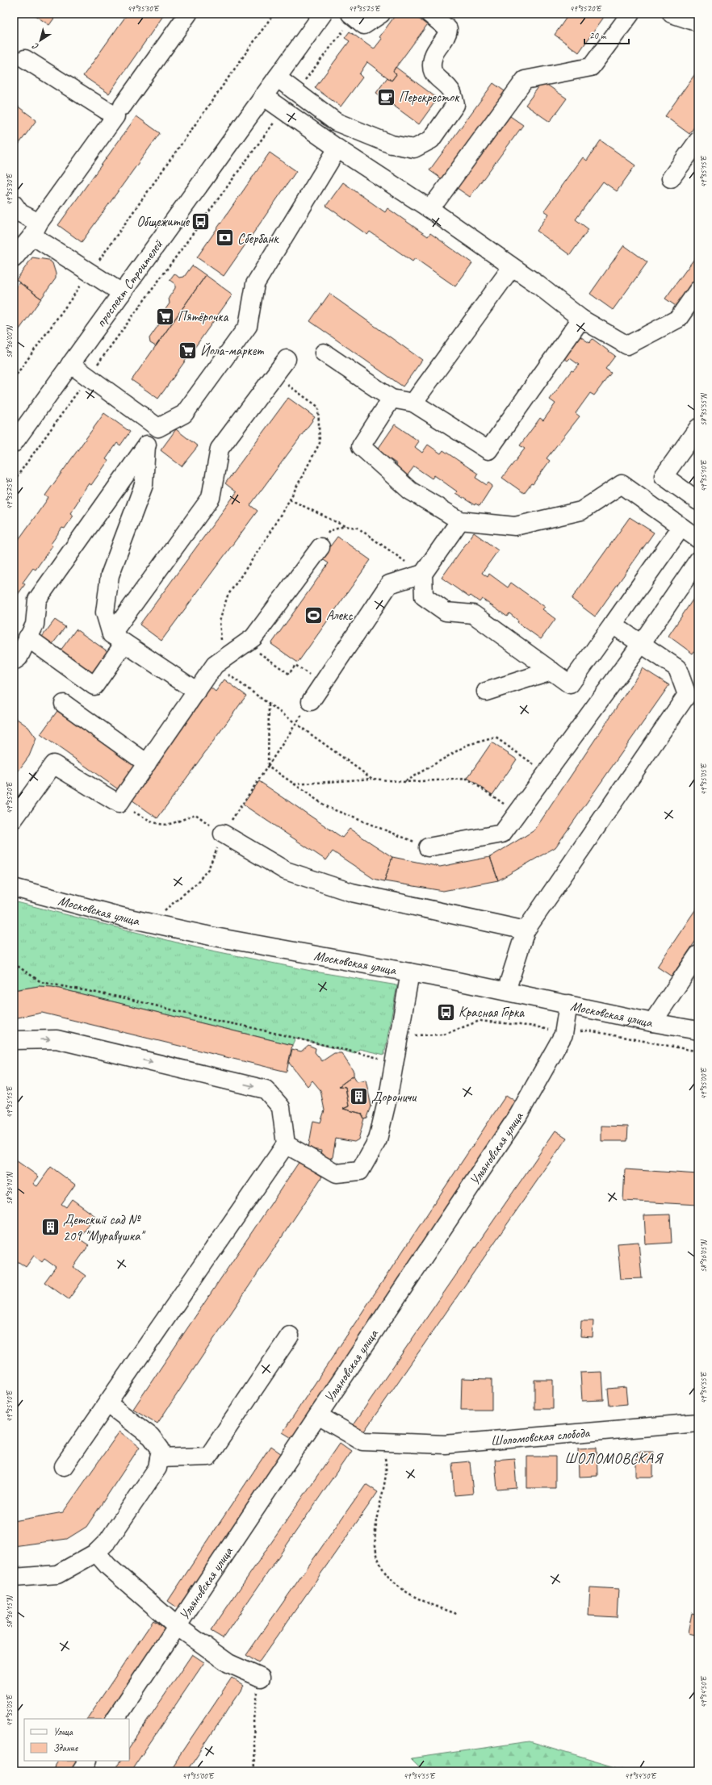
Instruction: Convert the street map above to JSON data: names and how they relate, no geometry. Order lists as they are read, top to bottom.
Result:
{
  "streets": {
    "main road": [
      "проспект Строителей",
      "Московская улица",
      "Ульяновская улица",
      "Шоломовская слобода"
    ]
  },
  "crossings": [
    ["Московская улица", "Ульяновская улица"],
    ["Ульяновская улица", "Шоломовская слобода"]
  ],
  "districts": ["ШОЛОМОВСКАЯ"],
  "places": {
    "cafe": ["Перекресток"],
    "bus stop": ["Общежитие", "Красная Горка"],
    "bank": ["Сбербанк"],
    "supermarket": ["Пятёрочка", "Йола-маркет"],
    "sports": ["Алекс"],
    "building": ["Дороничи", "Детский сад № 209 \"Муравушка\""]
  },
  "legend": ["Улица", "Здание"],
  "scale_bar": "20 m",
  "north": "bottom left",
  "coordinates": [
    "49°35'30\"E",
    "49°35'25\"E",
    "49°35'20\"E",
    "49°35'15\"E",
    "58°36'00\"N",
    "58°35'55\"N",
    "49°35'10\"E",
    "49°35'05\"E",
    "49°35'00\"E",
    "58°36'10\"N",
    "58°36'05\"N",
    "49°34'55\"E",
    "58°36'15\"N",
    "49°34'50\"E"
  ]
}
